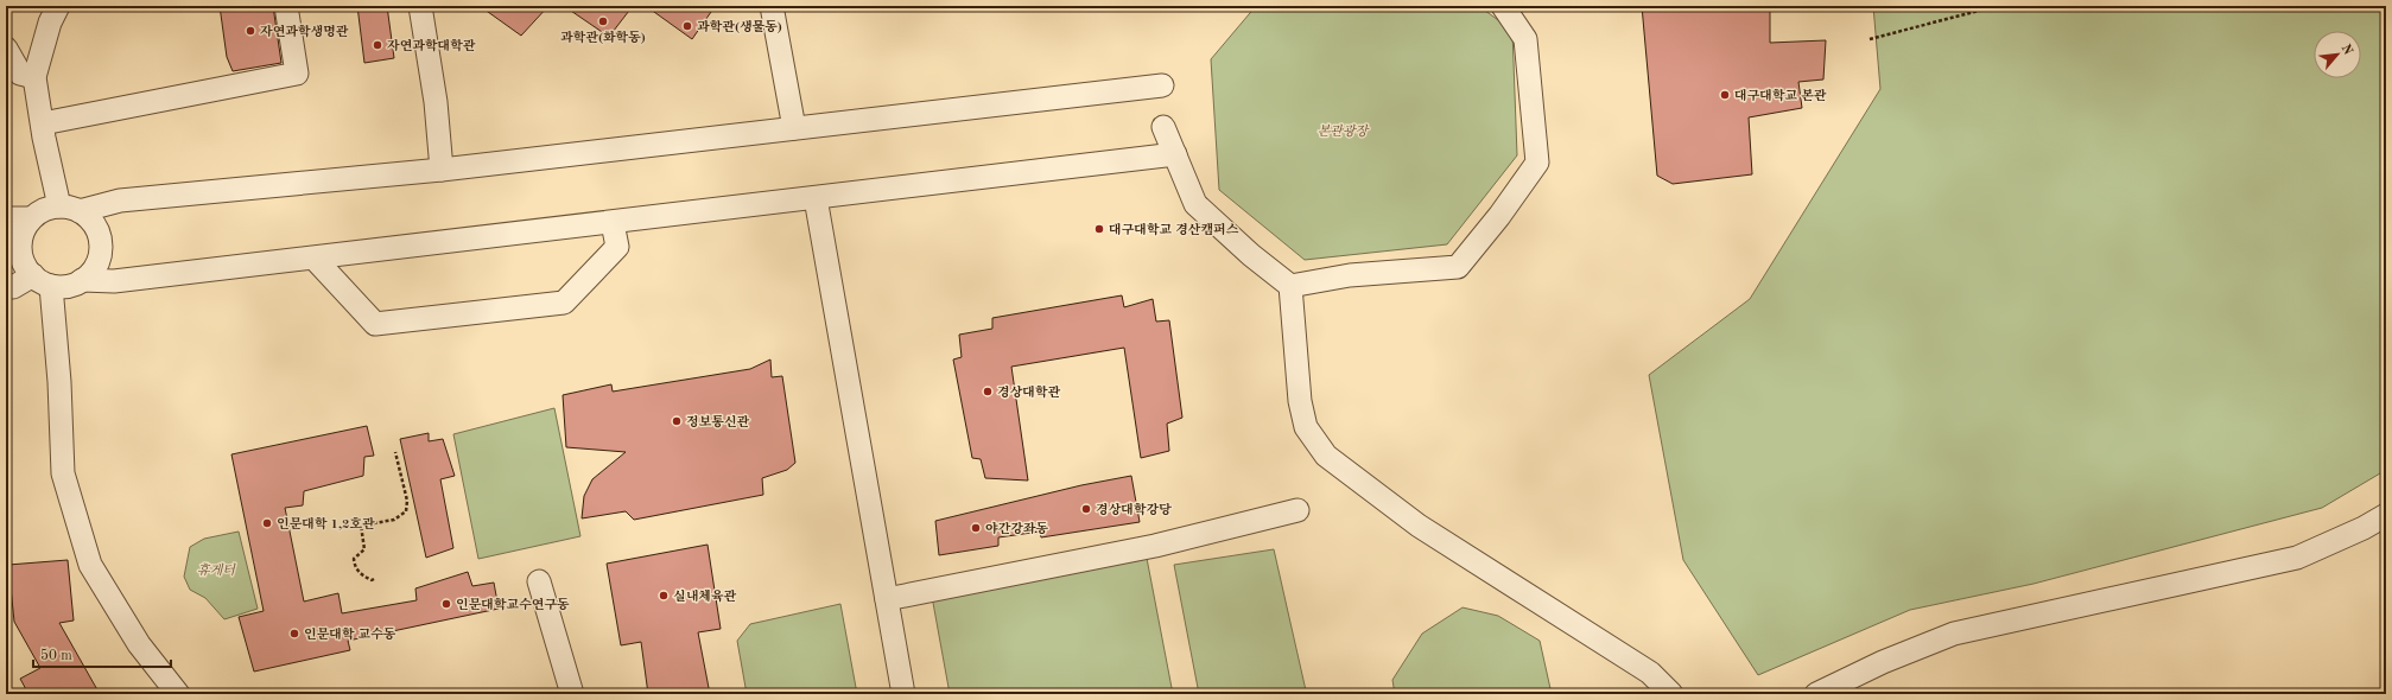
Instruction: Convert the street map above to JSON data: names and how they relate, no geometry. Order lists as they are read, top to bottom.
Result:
{
  "parks": ["본관광장", "휴게터"],
  "places": [
    "과학관(화학동)",
    "과학관(생물동)",
    "자연과학생명관",
    "자연과학대학관",
    "대구대학교 본관",
    "대구대학교 경산캠퍼스",
    "경상대학관",
    "정보통신관",
    "경상대학강당",
    "인문대학 1,2호관",
    "야간강좌동",
    "실내체육관",
    "인문대학교수연구동",
    "인문대학 교수동"
  ],
  "scale_bar": "50 m",
  "north": "top right"
}
